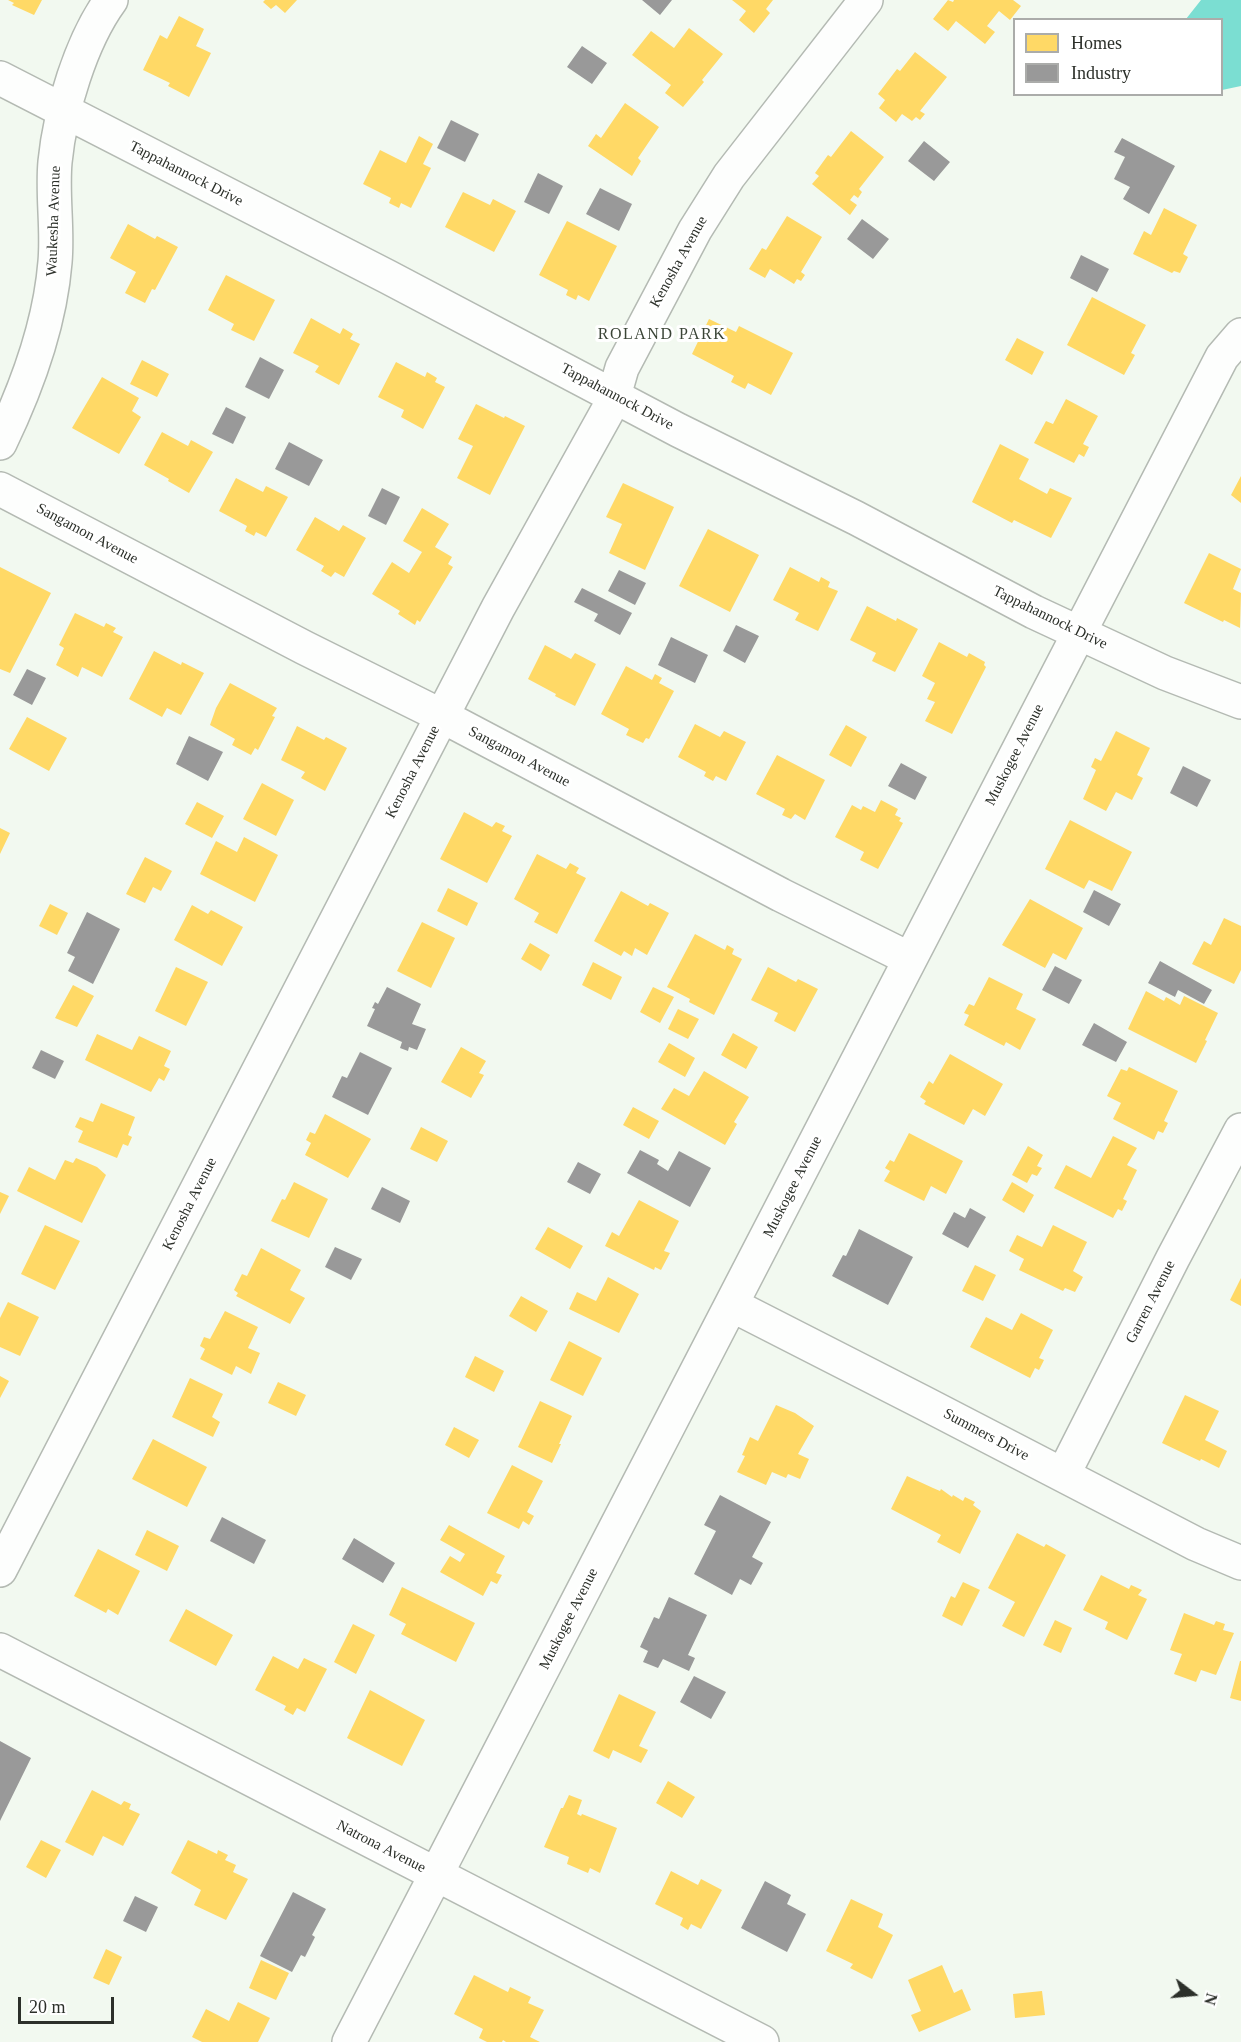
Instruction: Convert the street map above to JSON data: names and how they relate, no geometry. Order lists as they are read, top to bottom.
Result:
{
  "streets": {
    "street": [
      "Tappahannock Drive",
      "Waukesha Avenue",
      "Kenosha Avenue",
      "Sangamon Avenue",
      "Muskogee Avenue",
      "Garren Avenue",
      "Summers Drive",
      "Natrona Avenue"
    ]
  },
  "crossings": [
    ["Tappahannock Drive", "Waukesha Avenue"],
    ["Tappahannock Drive", "Kenosha Avenue"],
    ["Tappahannock Drive", "Muskogee Avenue"],
    ["Kenosha Avenue", "Sangamon Avenue"],
    ["Sangamon Avenue", "Muskogee Avenue"],
    ["Muskogee Avenue", "Summers Drive"],
    ["Muskogee Avenue", "Natrona Avenue"],
    ["Garren Avenue", "Summers Drive"]
  ],
  "districts": ["ROLAND PARK"],
  "legend": ["Homes", "Industry"],
  "scale_bar": "20 m",
  "north": "right"
}
